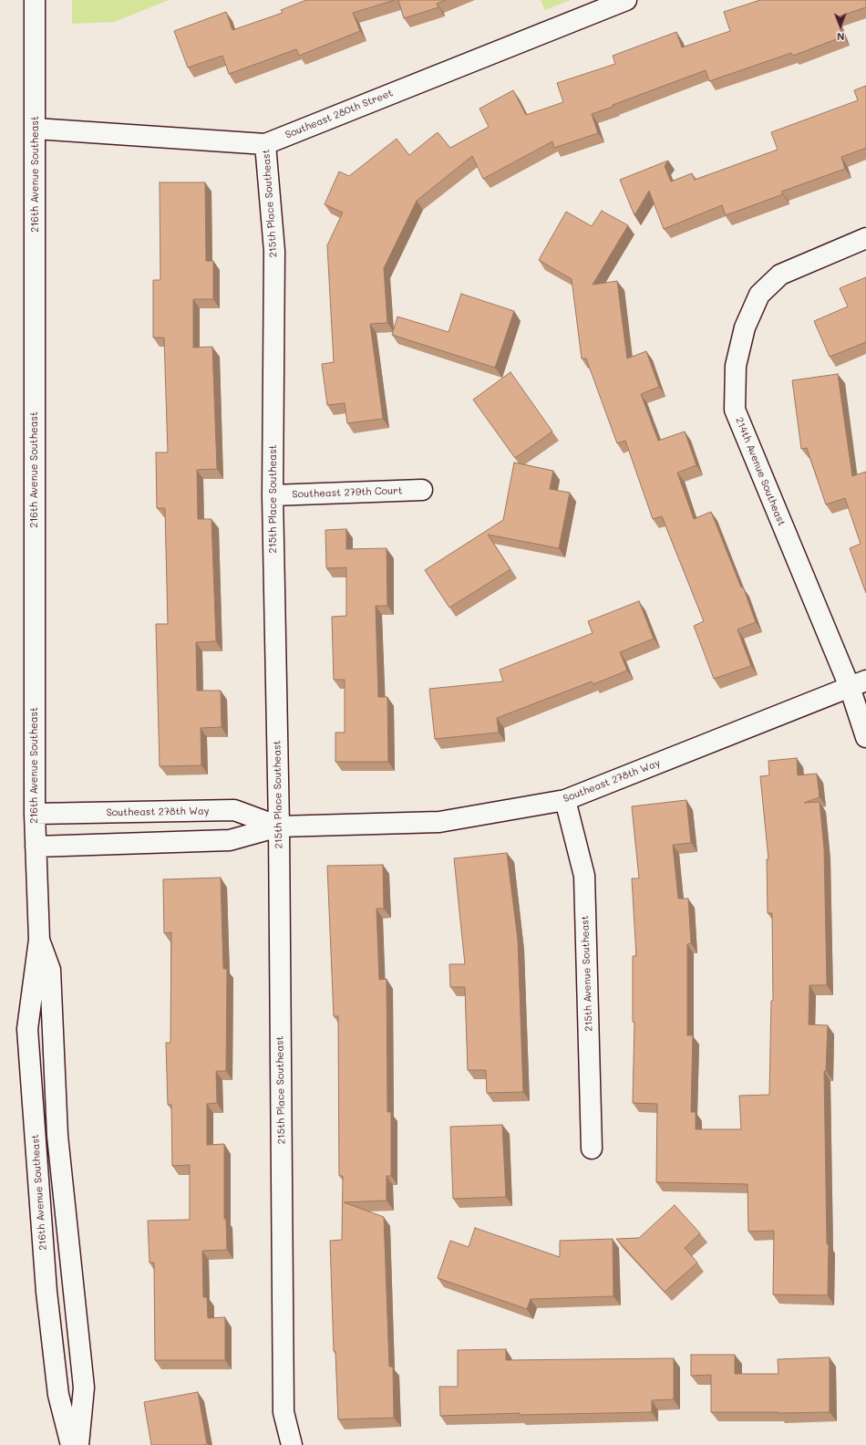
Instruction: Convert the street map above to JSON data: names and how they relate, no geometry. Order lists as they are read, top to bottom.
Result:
{
  "streets": {
    "street": [
      "Southeast 280th Street",
      "216th Avenue Southeast",
      "215th Place Southeast",
      "214th Avenue Southeast",
      "Southeast 279th Court",
      "Southeast 278th Way",
      "215th Avenue Southeast"
    ]
  },
  "crossings": [
    ["Southeast 280th Street", "216th Avenue Southeast"],
    ["Southeast 280th Street", "215th Place Southeast"],
    ["216th Avenue Southeast", "Southeast 278th Way"],
    ["215th Place Southeast", "Southeast 279th Court"],
    ["215th Place Southeast", "Southeast 278th Way"],
    ["214th Avenue Southeast", "Southeast 278th Way"],
    ["Southeast 278th Way", "215th Avenue Southeast"]
  ],
  "north": "bottom"
}
